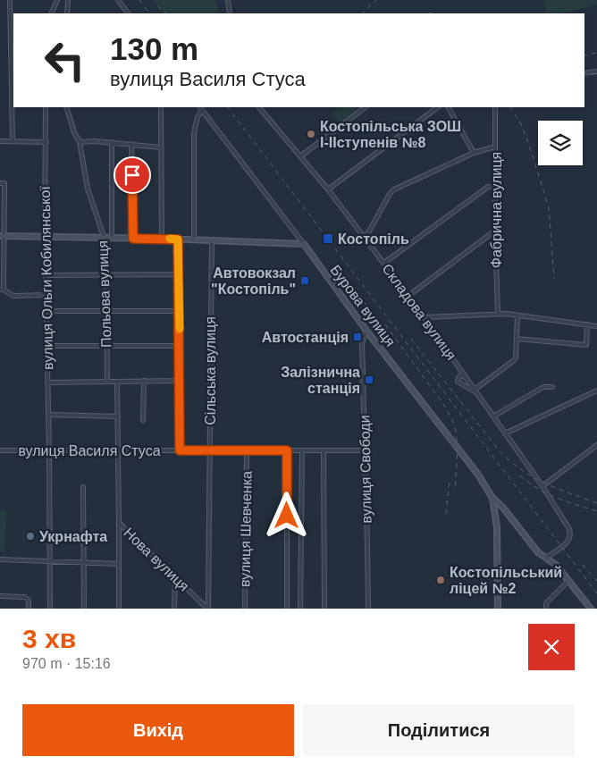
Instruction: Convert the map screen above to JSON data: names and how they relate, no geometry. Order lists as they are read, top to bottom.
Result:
{
  "streets": {
    "main road": ["Бурова вулиця"],
    "street": [
      "Фабрична вулиця",
      "вулиця Ольги Кобилянської",
      "Польова вулиця",
      "Складова вулиця",
      "Сільська вулиця",
      "вулиця Василя Стуса",
      "вулиця Свободи",
      "вулиця Шевченка",
      "Нова вулиця"
    ]
  },
  "crossings": [
    ["вулиця Ольги Кобилянської", "вулиця Василя Стуса"],
    ["Бурова вулиця", "вулиця Свободи"],
    ["Сільська вулиця", "вулиця Василя Стуса"],
    ["Сільська вулиця", "Нова вулиця"],
    ["вулиця Василя Стуса", "вулиця Свободи"],
    ["вулиця Василя Стуса", "вулиця Шевченка"],
    ["вулиця Василя Стуса", "Нова вулиця"]
  ],
  "places": {
    "other": ["Костопільська ЗОШ І-ІІступенів №8", "Укрнафта", "Костопільський ліцей №2"],
    "transit": [
      "Костопіль",
      "Автовокзал \"Костопіль\"",
      "Автостанція",
      "Залізнична станція"
    ]
  },
  "page": {
    "turn": ["130 m", "вулиця Василя Стуса"],
    "heading": ["3 хв", "970 m · 15:16"],
    "buttons": ["Вихід", "Поділитися"]
  }
}
